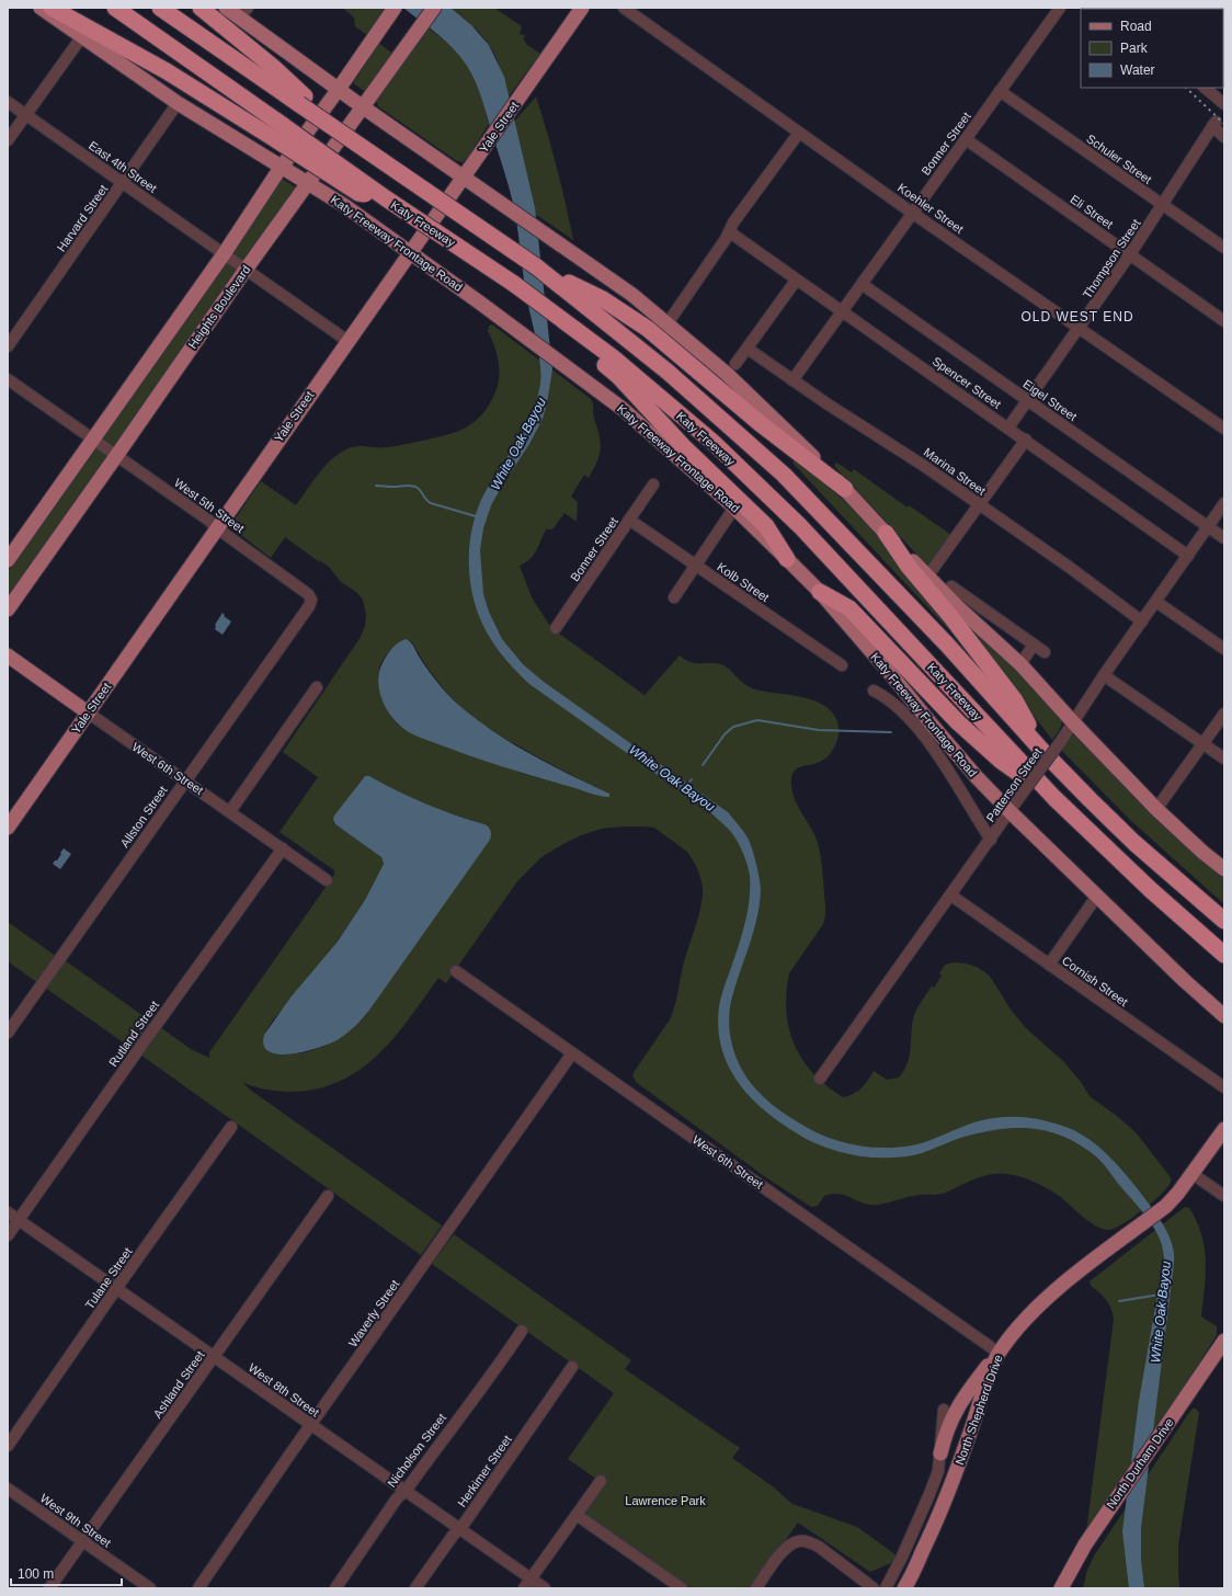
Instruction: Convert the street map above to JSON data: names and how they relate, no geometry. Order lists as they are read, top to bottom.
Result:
{
  "streets": {
    "highway": ["Katy Freeway"],
    "main road": [
      "Yale Street",
      "Katy Freeway Frontage Road",
      "Heights Boulevard",
      "West 6th Street",
      "North Shepherd Drive",
      "North Durham Drive"
    ],
    "street": [
      "Bonner Street",
      "Schuler Street",
      "East 4th Street",
      "Koehler Street",
      "Eli Street",
      "Harvard Street",
      "Thompson Street",
      "Spencer Street",
      "Eigel Street",
      "Marina Street",
      "West 5th Street",
      "Kolb Street",
      "Patterson Street",
      "Allston Street",
      "Cornish Street",
      "Rutland Street",
      "Tulane Street",
      "Waverly Street",
      "Ashland Street",
      "West 8th Street",
      "Nicholson Street",
      "Herkimer Street",
      "West 9th Street"
    ]
  },
  "crossings": [
    ["Yale Street", "East 4th Street"],
    ["Yale Street", "Katy Freeway Frontage Road"],
    ["Yale Street", "West 5th Street"],
    ["Yale Street", "West 6th Street"],
    ["Bonner Street", "Schuler Street"],
    ["Bonner Street", "Koehler Street"],
    ["Bonner Street", "Eli Street"],
    ["Bonner Street", "Spencer Street"],
    ["Bonner Street", "Eigel Street"],
    ["Bonner Street", "Marina Street"],
    ["Bonner Street", "Kolb Street"],
    ["Schuler Street", "Thompson Street"],
    ["East 4th Street", "Harvard Street"],
    ["East 4th Street", "Heights Boulevard"],
    ["Koehler Street", "Thompson Street"],
    ["Eli Street", "Thompson Street"],
    ["Harvard Street", "Katy Freeway Frontage Road"],
    ["Katy Freeway Frontage Road", "Heights Boulevard"],
    ["Katy Freeway Frontage Road", "Patterson Street"],
    ["Thompson Street", "Spencer Street"],
    ["Thompson Street", "Eigel Street"],
    ["Heights Boulevard", "West 5th Street"],
    ["Spencer Street", "Patterson Street"],
    ["Eigel Street", "Patterson Street"],
    ["Marina Street", "Patterson Street"],
    ["West 5th Street", "Allston Street"],
    ["West 6th Street", "Allston Street"],
    ["West 6th Street", "Rutland Street"],
    ["West 6th Street", "Waverly Street"],
    ["West 6th Street", "North Shepherd Drive"],
    ["Patterson Street", "Cornish Street"],
    ["Rutland Street", "West 8th Street"],
    ["Tulane Street", "West 8th Street"],
    ["Waverly Street", "West 8th Street"],
    ["Ashland Street", "West 8th Street"],
    ["Ashland Street", "West 9th Street"],
    ["West 8th Street", "Nicholson Street"],
    ["West 8th Street", "Herkimer Street"]
  ],
  "districts": ["OLD WEST END"],
  "water": ["White Oak Bayou"],
  "parks": ["Lawrence Park"],
  "legend": ["Road", "Park", "Water"],
  "scale_bar": "100 m"
}
